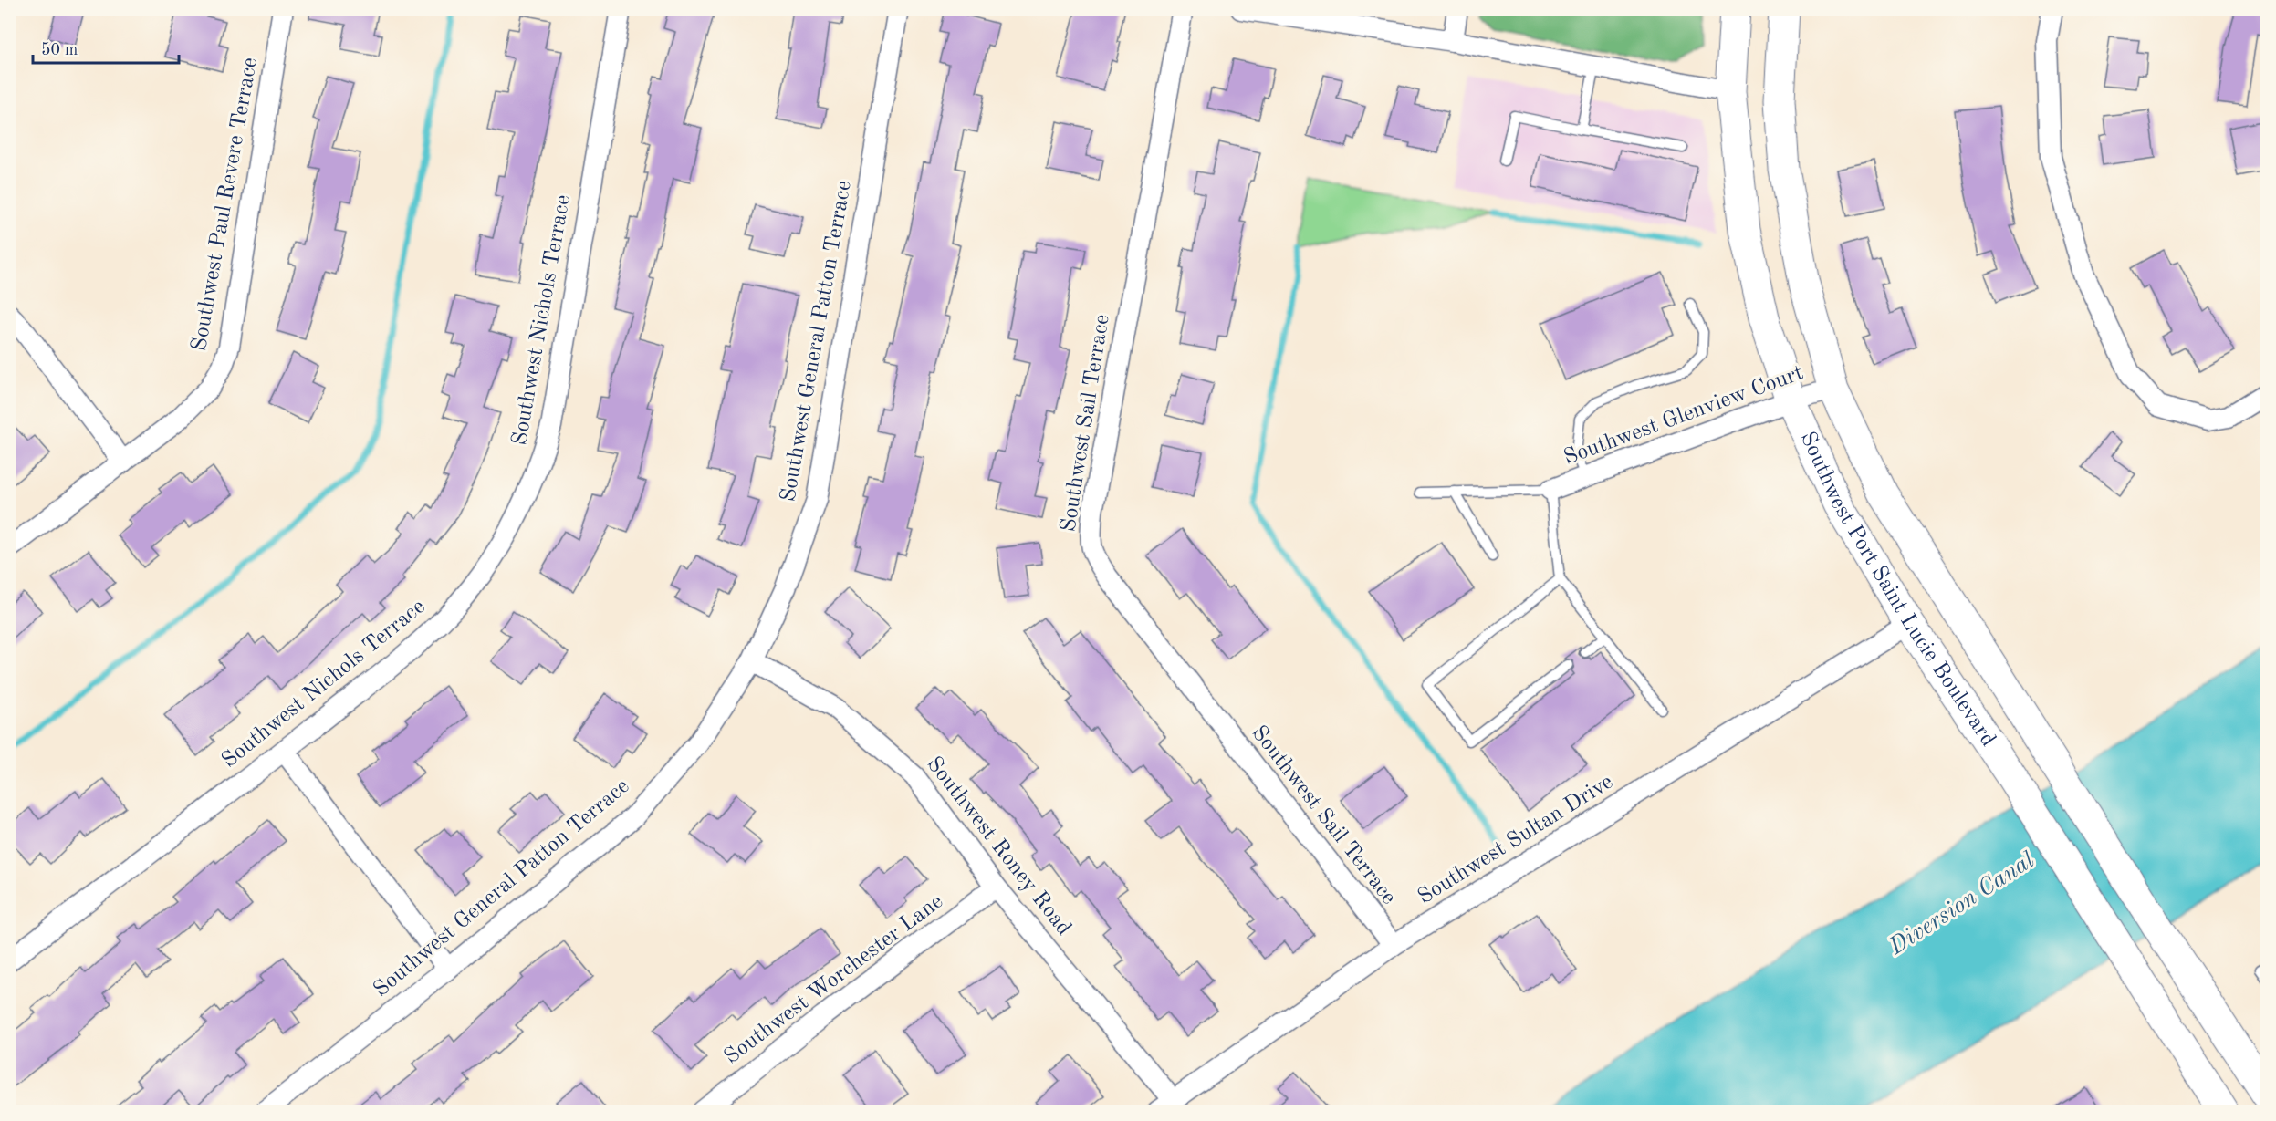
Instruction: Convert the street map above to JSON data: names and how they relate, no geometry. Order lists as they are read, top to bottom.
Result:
{
  "streets": {
    "main road": ["Southwest Port Saint Lucie Boulevard"],
    "street": [
      "Southwest Paul Revere Terrace",
      "Southwest Nichols Terrace",
      "Southwest General Patton Terrace",
      "Southwest Glenview Court",
      "Southwest Sail Terrace",
      "Southwest Sultan Drive",
      "Southwest Roney Road",
      "Southwest Worchester Lane"
    ]
  },
  "crossings": [
    ["Southwest General Patton Terrace", "Southwest Roney Road"],
    ["Southwest Glenview Court", "Southwest Port Saint Lucie Boulevard"],
    ["Southwest Sail Terrace", "Southwest Sultan Drive"],
    ["Southwest Port Saint Lucie Boulevard", "Southwest Sultan Drive"],
    ["Southwest Sultan Drive", "Southwest Roney Road"],
    ["Southwest Roney Road", "Southwest Worchester Lane"]
  ],
  "water": ["Diversion Canal"],
  "scale_bar": "50 m"
}
